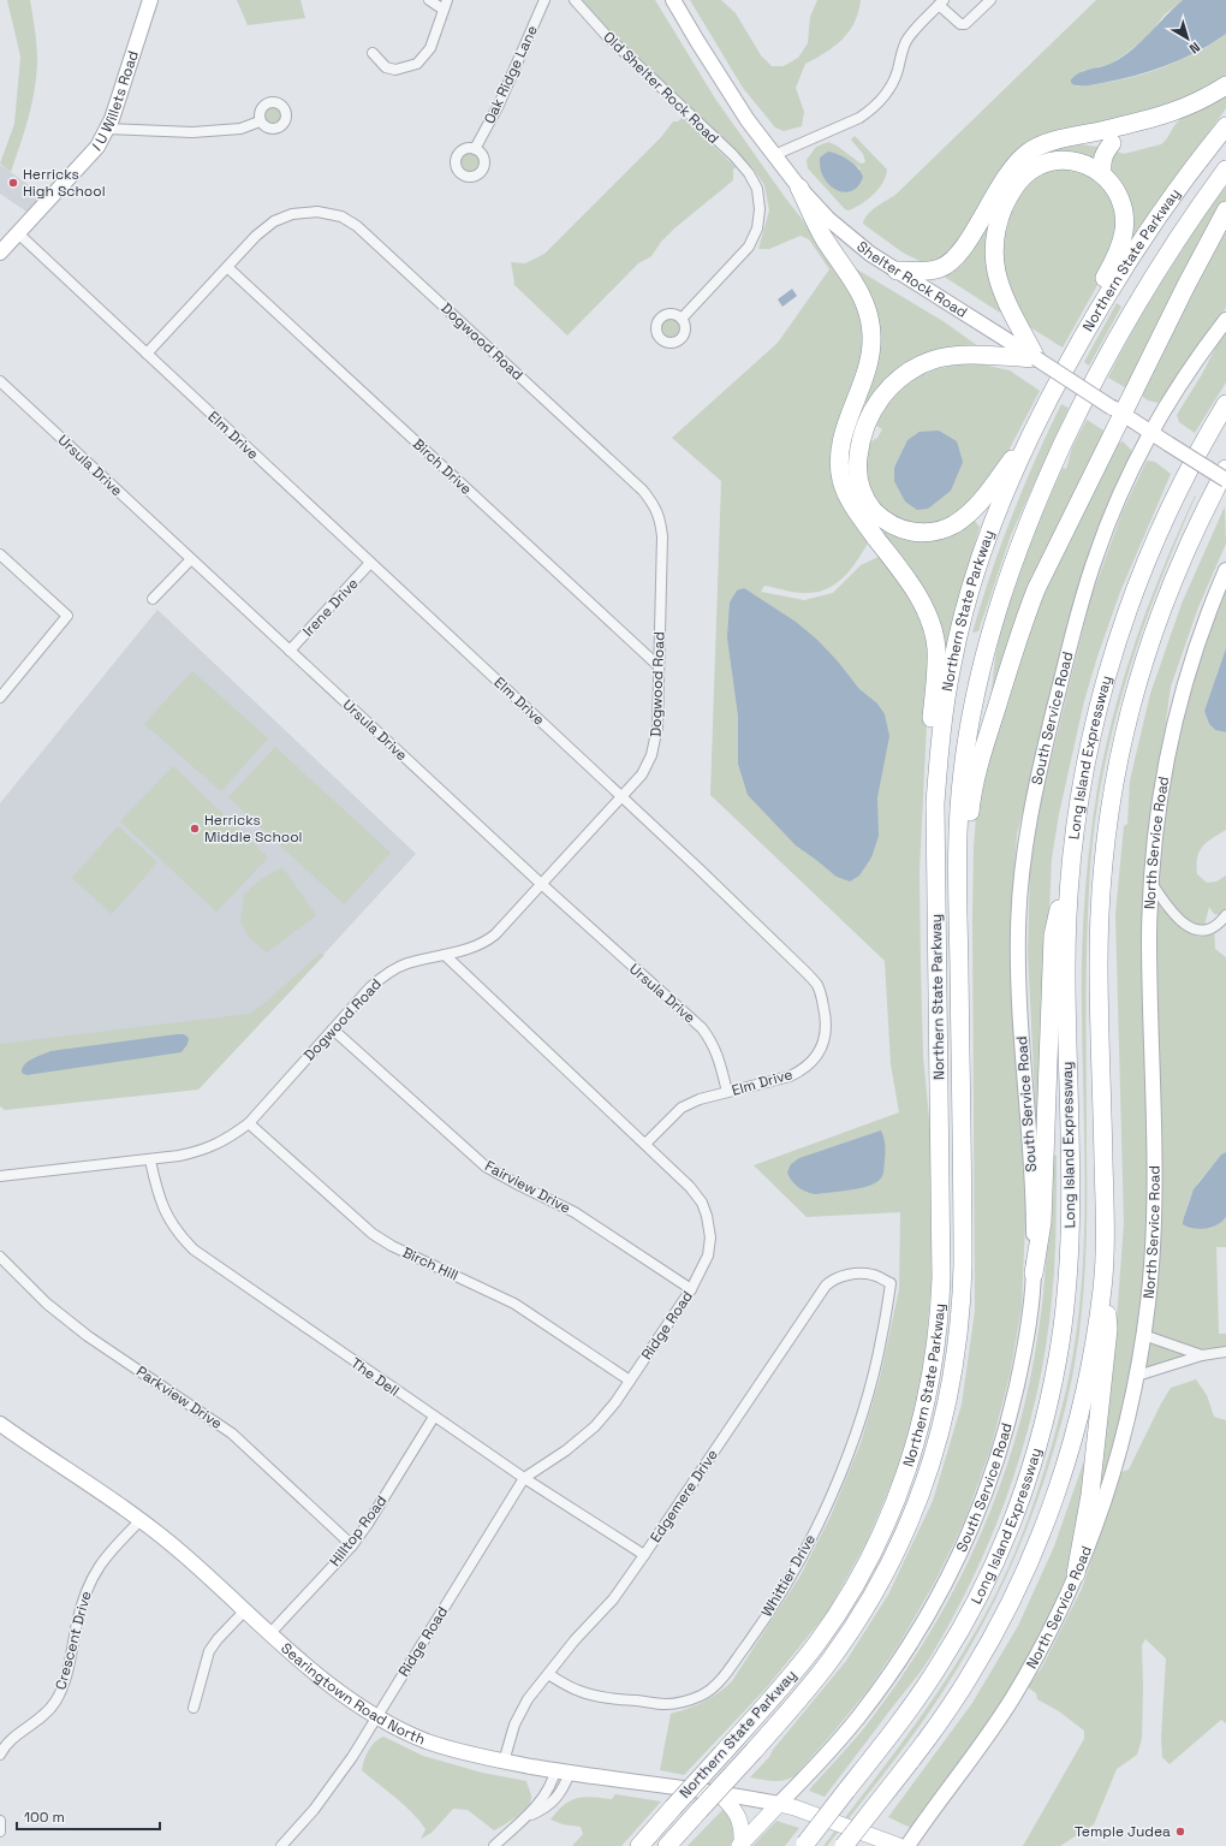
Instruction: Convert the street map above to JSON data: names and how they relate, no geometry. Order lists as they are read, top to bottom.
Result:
{
  "streets": {
    "highway": ["Northern State Parkway", "Long Island Expressway"],
    "main road": [
      "I U Willets Road",
      "Shelter Rock Road",
      "South Service Road",
      "North Service Road",
      "Searingtown Road North"
    ],
    "street": [
      "Oak Ridge Lane",
      "Old Shelter Rock Road",
      "Dogwood Road",
      "Elm Drive",
      "Ursula Drive",
      "Birch Drive",
      "Irene Drive",
      "Fairview Drive",
      "Birch Hill",
      "Ridge Road",
      "The Dell",
      "Parkview Drive",
      "Edgemere Drive",
      "Hilltop Road",
      "Whittier Drive",
      "Crescent Drive"
    ]
  },
  "crossings": [
    ["I U Willets Road", "Elm Drive"],
    ["Shelter Rock Road", "South Service Road"],
    ["Dogwood Road", "Elm Drive"],
    ["Dogwood Road", "Ursula Drive"],
    ["Dogwood Road", "Birch Drive"],
    ["Dogwood Road", "Fairview Drive"],
    ["Dogwood Road", "Birch Hill"],
    ["Dogwood Road", "Ridge Road"],
    ["Dogwood Road", "The Dell"],
    ["Elm Drive", "Ursula Drive"],
    ["Elm Drive", "Irene Drive"],
    ["Elm Drive", "Ridge Road"],
    ["Ursula Drive", "Irene Drive"],
    ["South Service Road", "Searingtown Road North"],
    ["Fairview Drive", "Ridge Road"],
    ["Birch Hill", "Ridge Road"],
    ["Ridge Road", "The Dell"],
    ["Ridge Road", "Searingtown Road North"],
    ["The Dell", "Edgemere Drive"],
    ["The Dell", "Hilltop Road"],
    ["Parkview Drive", "Hilltop Road"],
    ["Edgemere Drive", "Whittier Drive"],
    ["Edgemere Drive", "Searingtown Road North"],
    ["Hilltop Road", "Searingtown Road North"],
    ["Crescent Drive", "Searingtown Road North"]
  ],
  "places": ["Herricks High School", "Herricks Middle School", "Temple Judea"],
  "scale_bar": "100 m",
  "north": "bottom right"
}
